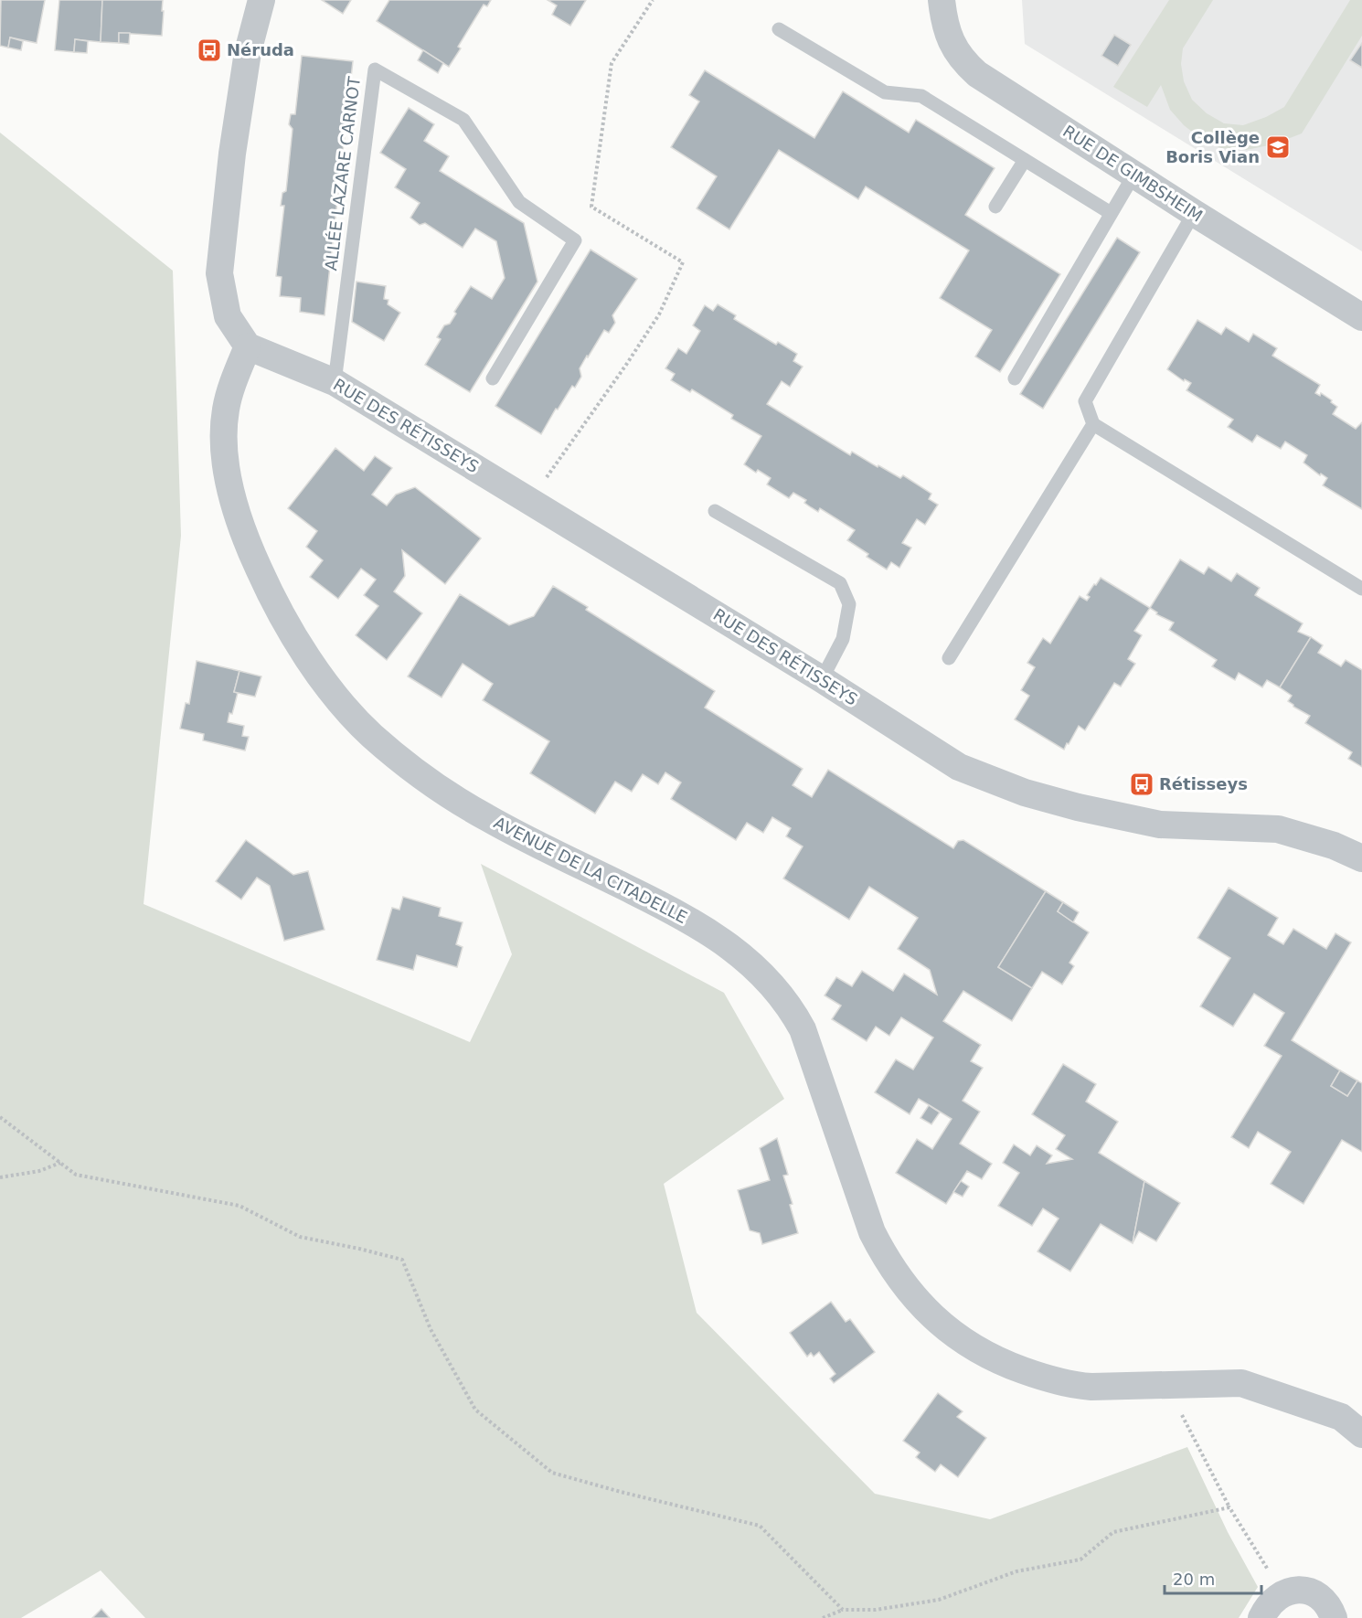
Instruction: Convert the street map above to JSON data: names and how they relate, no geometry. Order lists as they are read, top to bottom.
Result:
{
  "streets": {
    "street": ["RUE DE GIMBSHEIM", "RUE DES RÉTISSEYS", "AVENUE DE LA CITADELLE"],
    "lane": ["ALLÉE LAZARE CARNOT"]
  },
  "crossings": [
    ["ALLÉE LAZARE CARNOT", "RUE DES RÉTISSEYS"],
    ["RUE DES RÉTISSEYS", "AVENUE DE LA CITADELLE"]
  ],
  "places": {
    "bus stop": ["Néruda", "Rétisseys"],
    "school or university": ["Collège Boris Vian"]
  },
  "scale_bar": "20 m"
}
